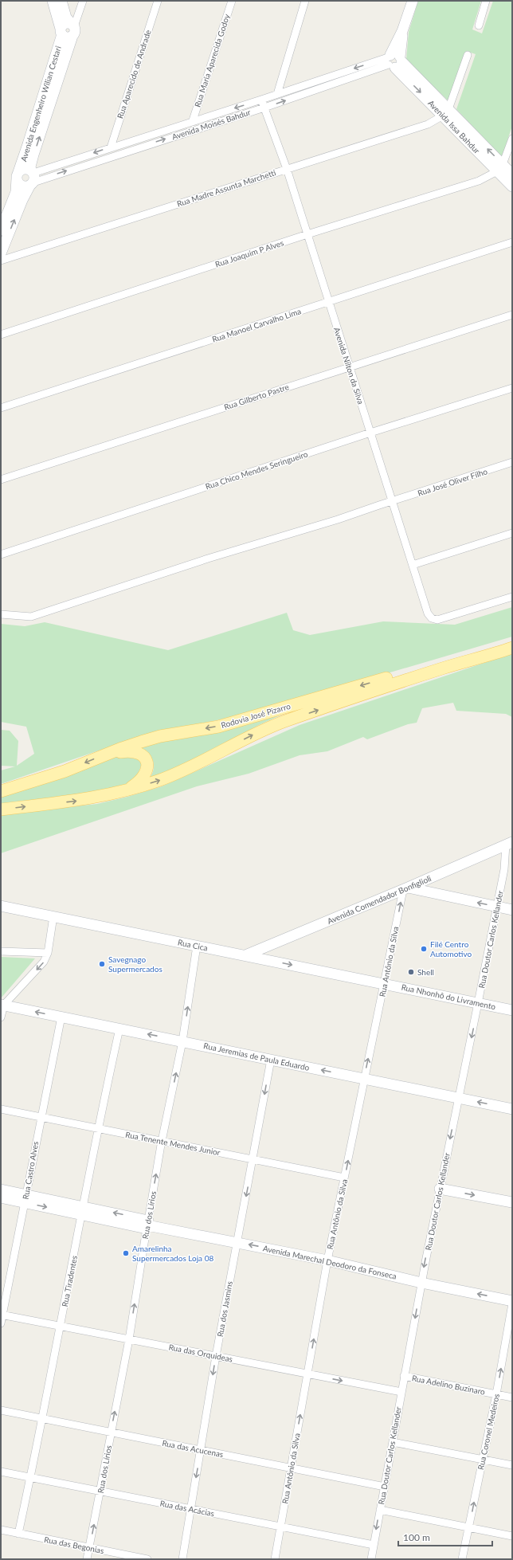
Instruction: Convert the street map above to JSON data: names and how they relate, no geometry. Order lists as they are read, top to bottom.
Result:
{
  "streets": {
    "main road": ["Rodovia José Pizarro"],
    "street": [
      "Rua Maria Aparecida Godoy",
      "Rua Aparecido de Andrade",
      "Avenida Engenheiro Wilian Cestari",
      "Avenida Moisés Bahdur",
      "Rua Madre Assunta Marchetti",
      "Rua Joaquim P Alves",
      "Rua Manoel Carvalho Lima",
      "Avenida Nilton da Silva",
      "Rua Gilberto Pastre",
      "Rua Chico Mendes Seringueiro",
      "Rua José Oliver Filho",
      "Avenida Comendador Bonfiglioli",
      "Rua Doutor Carlos Kellander",
      "Rua Cica",
      "Rua Antônio da Silva",
      "Rua Nhonhô do Livramento",
      "Rua Jeremias de Paula Eduardo",
      "Rua Tenente Mendes Junior",
      "Rua Castro Alves",
      "Rua dos Lírios",
      "Avenida Marechal Deodoro da Fonseca",
      "Rua Tiradentes",
      "Rua dos Jasmins",
      "Rua das Orquideas",
      "Rua Adelino Buzinaro",
      "Rua Coronel Medeiros",
      "Rua das Acucenas",
      "Rua das Acácias",
      "Rua das Begonias"
    ]
  },
  "crossings": [
    ["Rua Maria Aparecida Godoy", "Avenida Moisés Bahdur"],
    ["Rua Aparecido de Andrade", "Avenida Moisés Bahdur"],
    ["Avenida Engenheiro Wilian Cestari", "Avenida Moisés Bahdur"],
    ["Avenida Moisés Bahdur", "Avenida Nilton da Silva"],
    ["Rua Madre Assunta Marchetti", "Avenida Nilton da Silva"],
    ["Rua Joaquim P Alves", "Avenida Nilton da Silva"],
    ["Rua Manoel Carvalho Lima", "Avenida Nilton da Silva"],
    ["Avenida Nilton da Silva", "Rua Gilberto Pastre"],
    ["Avenida Nilton da Silva", "Rua Chico Mendes Seringueiro"],
    ["Avenida Nilton da Silva", "Rua José Oliver Filho"],
    ["Avenida Comendador Bonfiglioli", "Rua Doutor Carlos Kellander"],
    ["Avenida Comendador Bonfiglioli", "Rua Cica"],
    ["Avenida Comendador Bonfiglioli", "Rua Antônio da Silva"],
    ["Rua Doutor Carlos Kellander", "Rua Nhonhô do Livramento"],
    ["Rua Doutor Carlos Kellander", "Rua Jeremias de Paula Eduardo"],
    ["Rua Doutor Carlos Kellander", "Avenida Marechal Deodoro da Fonseca"],
    ["Rua Doutor Carlos Kellander", "Rua das Orquideas"],
    ["Rua Doutor Carlos Kellander", "Rua Adelino Buzinaro"],
    ["Rua Doutor Carlos Kellander", "Rua das Acucenas"],
    ["Rua Doutor Carlos Kellander", "Rua das Acácias"],
    ["Rua Cica", "Rua Antônio da Silva"],
    ["Rua Cica", "Rua Nhonhô do Livramento"],
    ["Rua Cica", "Rua dos Lírios"],
    ["Rua Antônio da Silva", "Rua Nhonhô do Livramento"],
    ["Rua Antônio da Silva", "Rua Jeremias de Paula Eduardo"],
    ["Rua Antônio da Silva", "Rua Tenente Mendes Junior"],
    ["Rua Antônio da Silva", "Avenida Marechal Deodoro da Fonseca"],
    ["Rua Antônio da Silva", "Rua das Orquideas"],
    ["Rua Antônio da Silva", "Rua das Acucenas"],
    ["Rua Antônio da Silva", "Rua das Acácias"],
    ["Rua Jeremias de Paula Eduardo", "Rua Castro Alves"],
    ["Rua Jeremias de Paula Eduardo", "Rua dos Lírios"],
    ["Rua Jeremias de Paula Eduardo", "Rua Tiradentes"],
    ["Rua Jeremias de Paula Eduardo", "Rua dos Jasmins"],
    ["Rua Tenente Mendes Junior", "Rua Castro Alves"],
    ["Rua Tenente Mendes Junior", "Rua dos Lírios"],
    ["Rua Tenente Mendes Junior", "Rua Tiradentes"],
    ["Rua Tenente Mendes Junior", "Rua dos Jasmins"],
    ["Rua Castro Alves", "Avenida Marechal Deodoro da Fonseca"],
    ["Rua Castro Alves", "Rua das Orquideas"],
    ["Rua dos Lírios", "Avenida Marechal Deodoro da Fonseca"],
    ["Rua dos Lírios", "Rua das Orquideas"],
    ["Rua dos Lírios", "Rua das Acucenas"],
    ["Rua dos Lírios", "Rua das Acácias"],
    ["Rua dos Lírios", "Rua das Begonias"],
    ["Avenida Marechal Deodoro da Fonseca", "Rua Tiradentes"],
    ["Avenida Marechal Deodoro da Fonseca", "Rua dos Jasmins"],
    ["Avenida Marechal Deodoro da Fonseca", "Rua Coronel Medeiros"],
    ["Rua Tiradentes", "Rua das Orquideas"],
    ["Rua Tiradentes", "Rua das Acucenas"],
    ["Rua Tiradentes", "Rua das Acácias"],
    ["Rua Tiradentes", "Rua das Begonias"],
    ["Rua dos Jasmins", "Rua das Orquideas"],
    ["Rua dos Jasmins", "Rua das Acucenas"],
    ["Rua dos Jasmins", "Rua das Acácias"],
    ["Rua Adelino Buzinaro", "Rua Coronel Medeiros"]
  ],
  "one_way": [
    "Rua Doutor Carlos Kellander",
    "Rua Antônio da Silva",
    "Rua dos Lírios",
    "Rua dos Jasmins",
    "Rua Coronel Medeiros"
  ],
  "places": [
    "Filé Centro Automotivo",
    "Savegnago Supermercados",
    "Shell",
    "Amarelinha Supermercados Loja 08"
  ],
  "scale_bar": "100 m"
}
